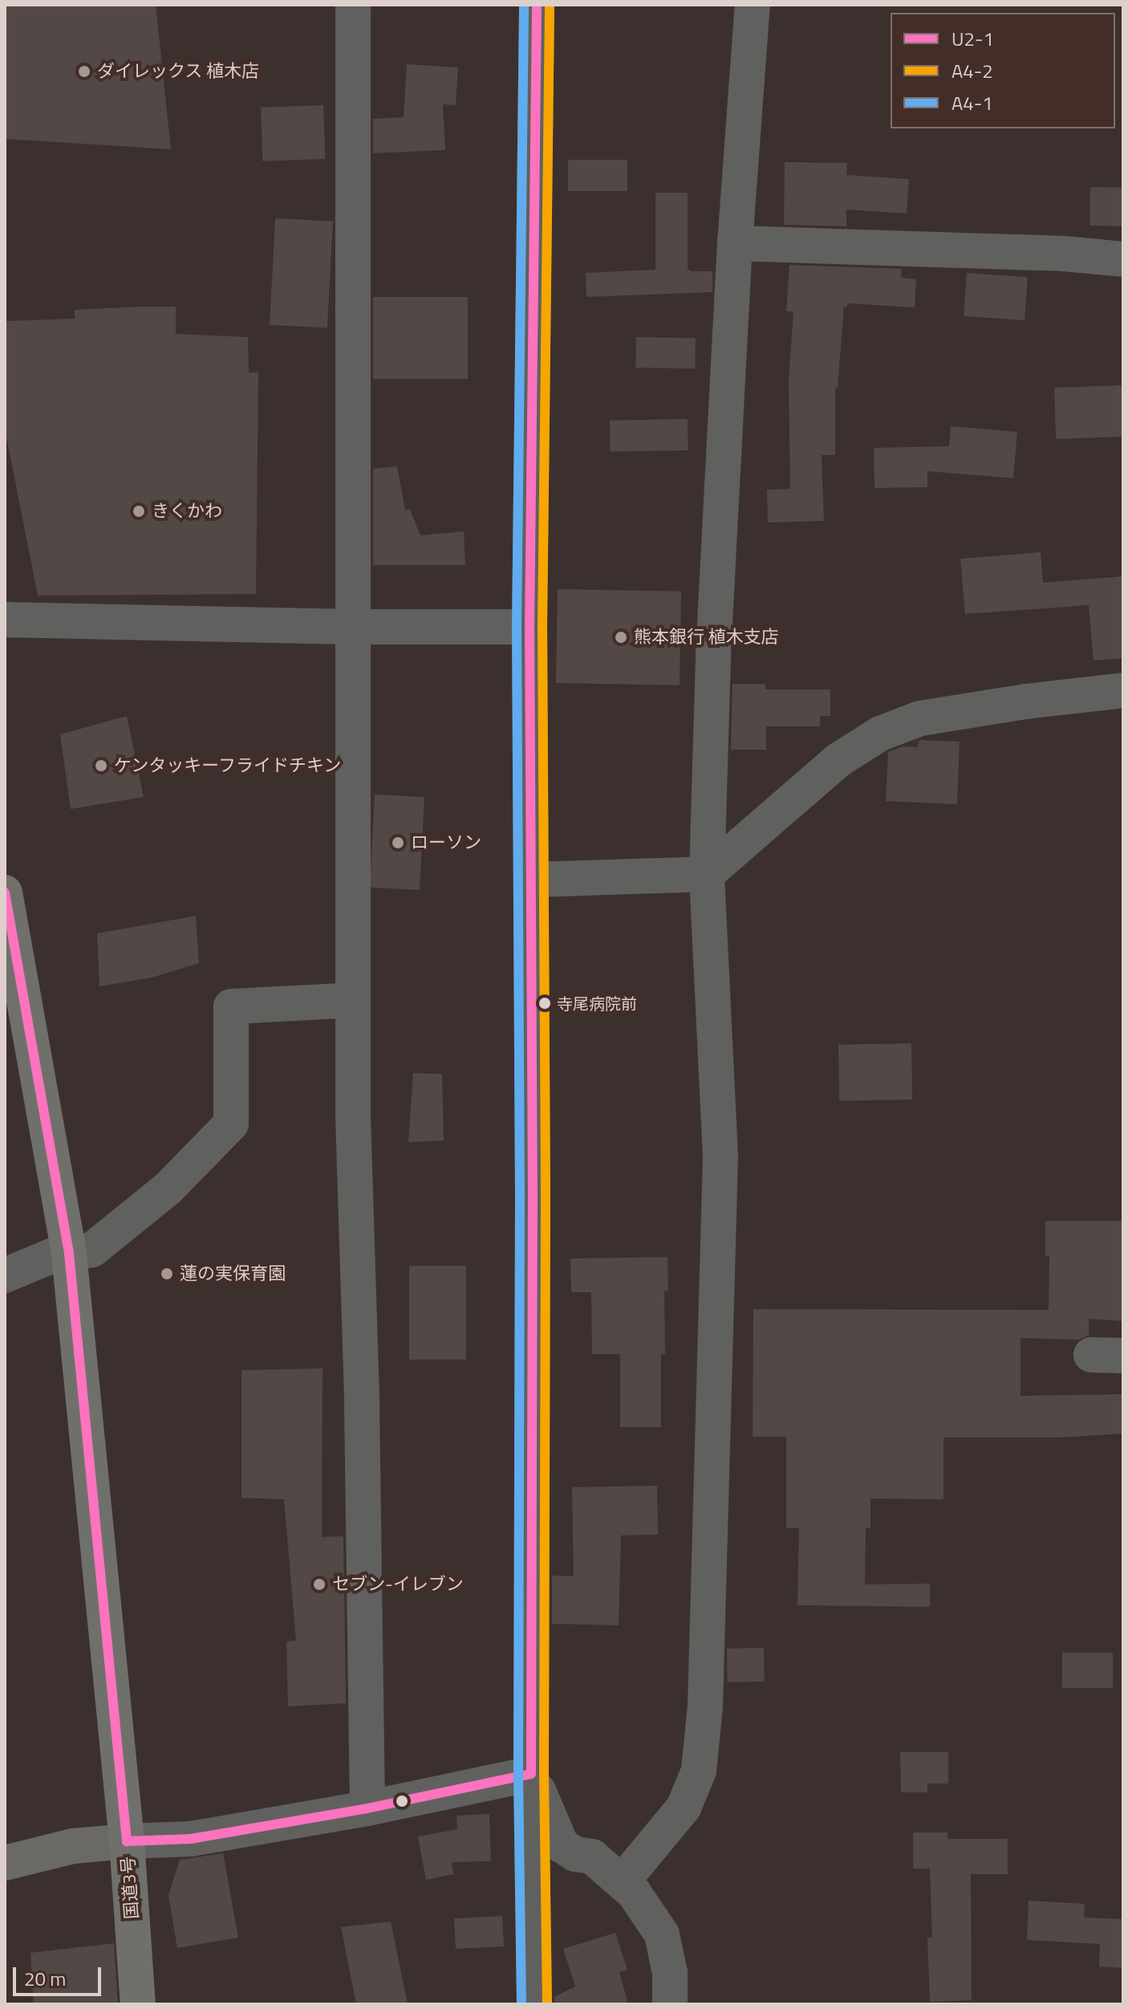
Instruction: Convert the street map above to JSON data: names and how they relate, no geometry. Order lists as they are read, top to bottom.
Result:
{
  "streets": {
    "highway": ["国道3号"]
  },
  "places": [
    "ダイレックス 植木店",
    "きくかわ",
    "熊本銀行 植木支店",
    "ケンタッキーフライドチキン",
    "ローソン",
    "寺尾病院前",
    "蓮の実保育園",
    "セブン-イレブン"
  ],
  "lines": ["transit line U2-1", "transit line A4-2", "transit line A4-1"],
  "legend": ["U2-1", "A4-2", "A4-1"],
  "scale_bar": "20 m"
}
